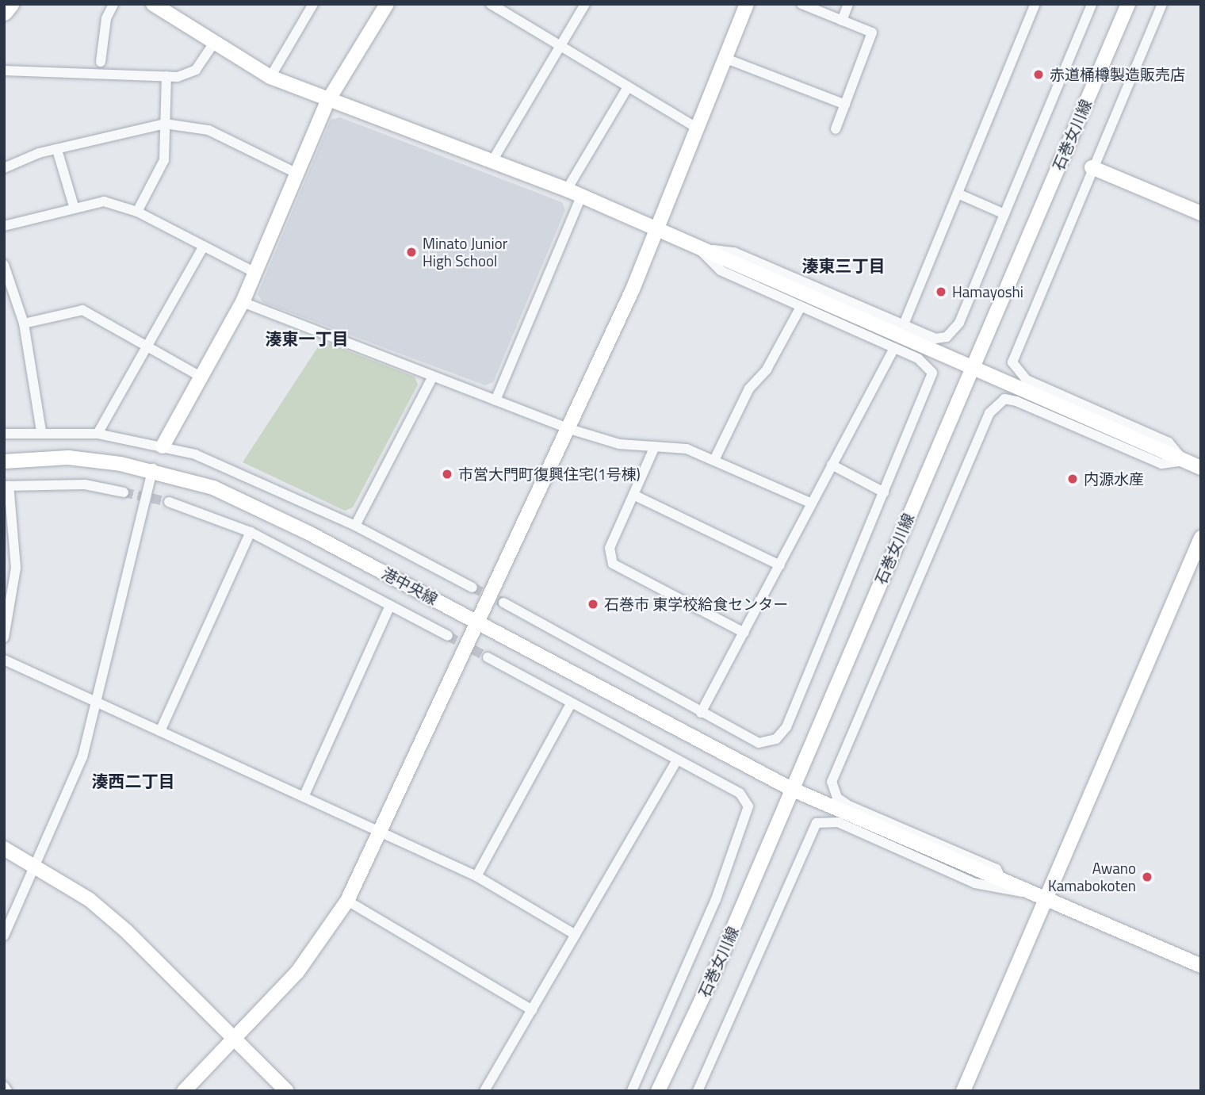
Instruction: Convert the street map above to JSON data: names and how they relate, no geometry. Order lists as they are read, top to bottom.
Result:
{
  "streets": {
    "street": ["石巻女川線", "港中央線"]
  },
  "crossings": [
    ["石巻女川線", "港中央線"]
  ],
  "districts": ["湊東三丁目", "湊東一丁目", "湊西二丁目"],
  "places": [
    "赤道桶樽製造販売店",
    "Minato Junior High School",
    "Hamayoshi",
    "市営大門町復興住宅(1号棟)",
    "内源水産",
    "石巻市 東学校給食センター",
    "Awano Kamabokoten"
  ]
}
